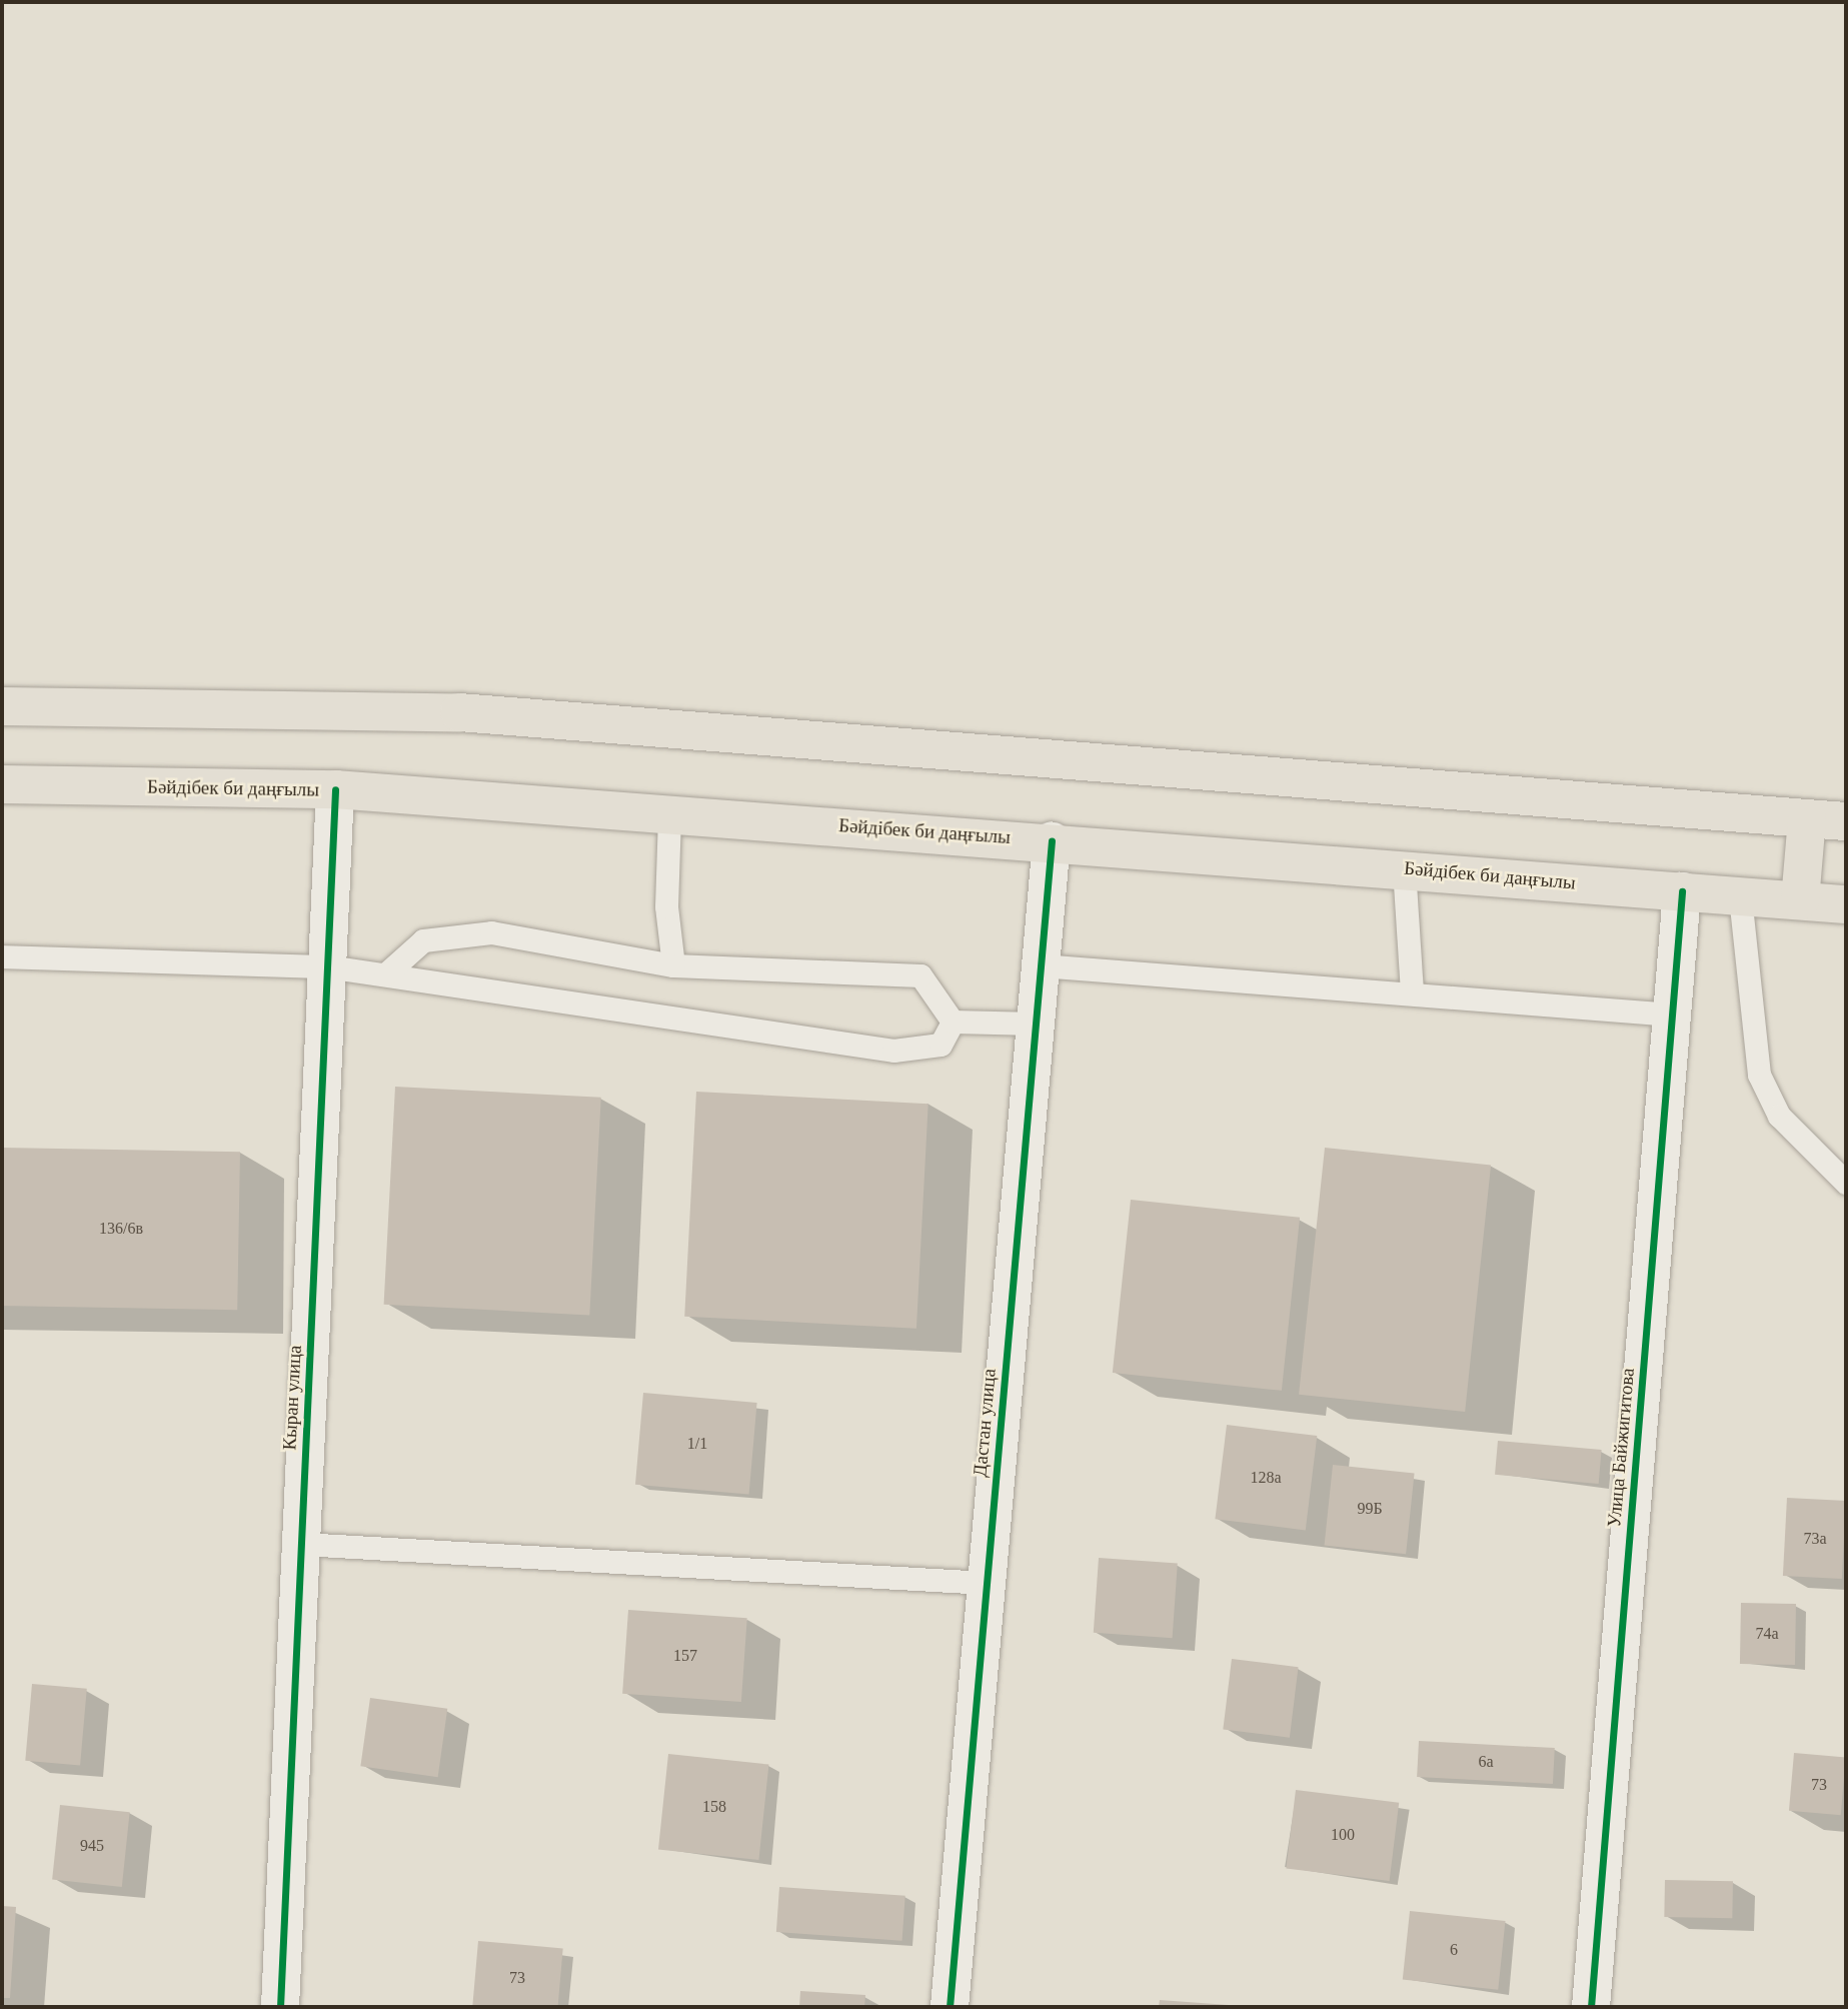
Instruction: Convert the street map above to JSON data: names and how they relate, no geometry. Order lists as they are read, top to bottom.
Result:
{
  "streets": {
    "main road": ["Бәйдібек би даңғылы"],
    "street": ["Кыран улица", "Дастан улица", "Улица Байжигитова"]
  },
  "crossings": [
    ["Бәйдібек би даңғылы", "Кыран улица"],
    ["Бәйдібек би даңғылы", "Дастан улица"],
    ["Бәйдібек би даңғылы", "Улица Байжигитова"]
  ],
  "house_numbers": [
    "136/6в",
    "1/1",
    "128а",
    "99Б",
    "73а",
    "74а",
    "157",
    "6а",
    "73",
    "158",
    "100",
    "945",
    "6",
    "73"
  ]
}
